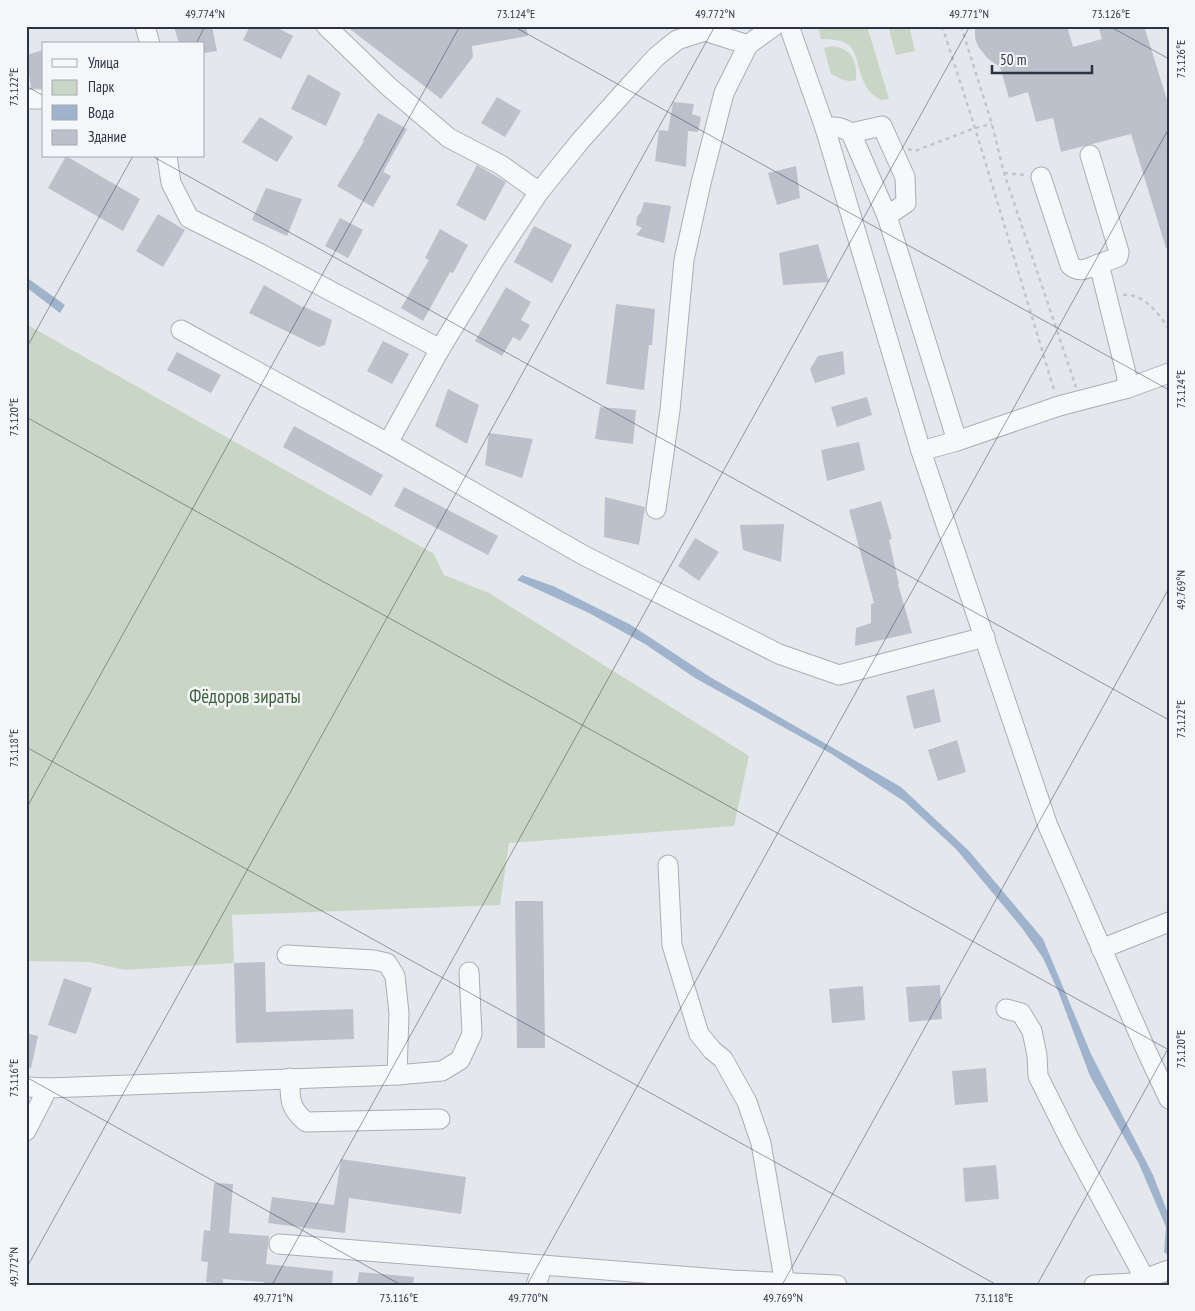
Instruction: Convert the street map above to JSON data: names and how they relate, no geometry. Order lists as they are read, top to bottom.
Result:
{
  "parks": ["Фёдоров зираты"],
  "legend": [
    "Улица",
    "Парк",
    "Вода",
    "Здание"
  ],
  "scale_bar": "50 m",
  "coordinates": [
    "49.774°N",
    "73.124°E",
    "49.772°N",
    "49.771°N",
    "73.126°E",
    "73.122°E",
    "73.120°E",
    "49.769°N",
    "73.118°E",
    "73.116°E",
    "49.770°N"
  ]
}
